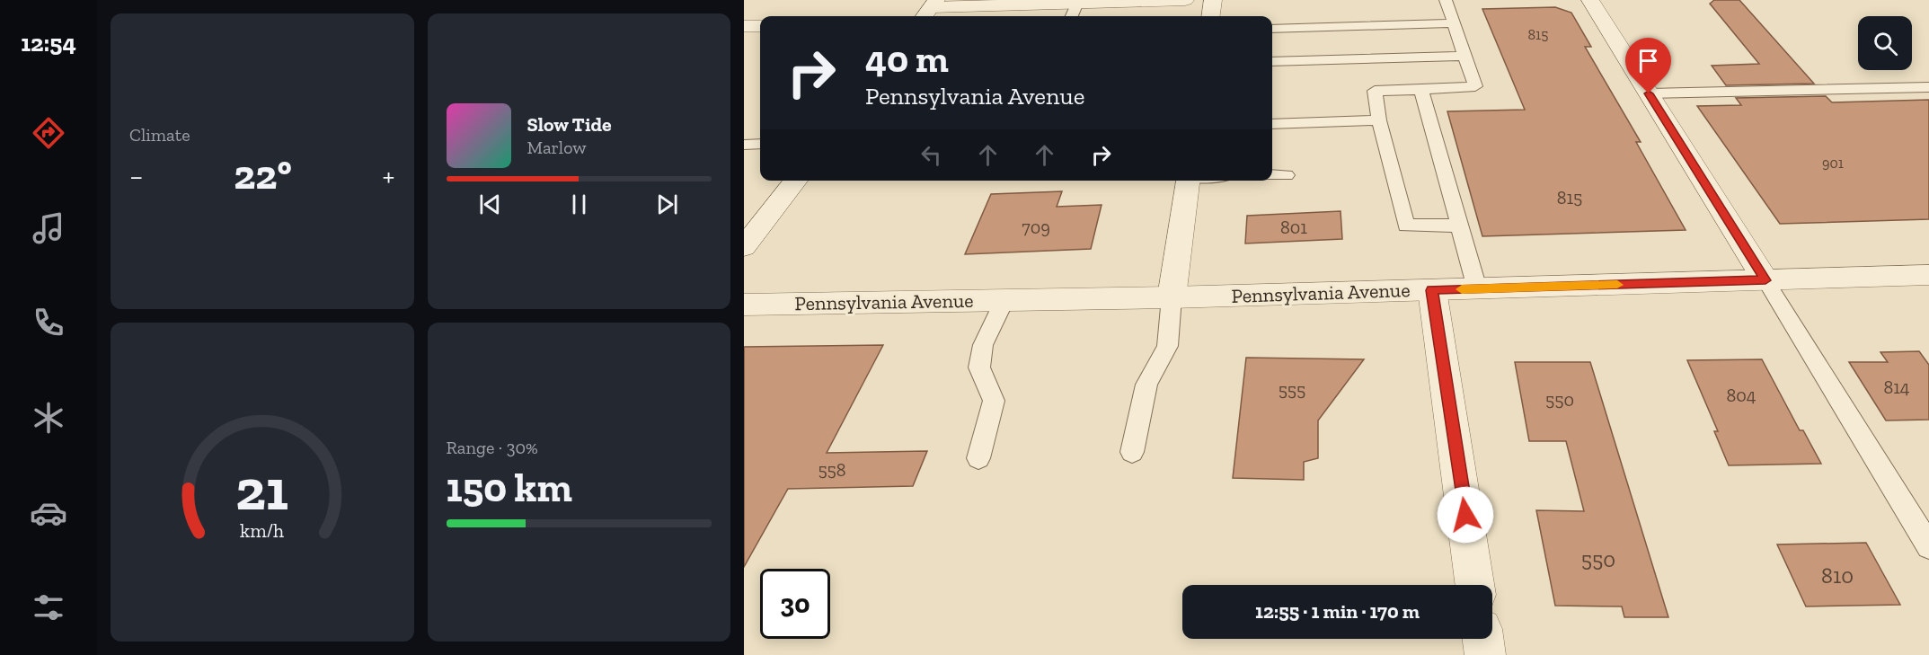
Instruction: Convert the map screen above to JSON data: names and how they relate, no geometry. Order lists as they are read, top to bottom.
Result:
{
  "streets": {
    "street": ["Pennsylvania Avenue"]
  },
  "house_numbers": [
    "815",
    "901",
    "815",
    "709",
    "801",
    "814",
    "555",
    "804",
    "550",
    "558",
    "550",
    "810"
  ],
  "page": {
    "tabs": "12:54",
    "tile": [
      "Climate",
      ["Range · 30%", "150 km"]
    ],
    "turn": ["40 m", "Pennsylvania Avenue"],
    "song": ["Slow Tide", "Marlow"],
    "heat": ["−", "22°", "+"],
    "limit": "30",
    "trip": "12:55 · 1 min · 170 m",
    "gauge": ["21", "km/h"]
  }
}
